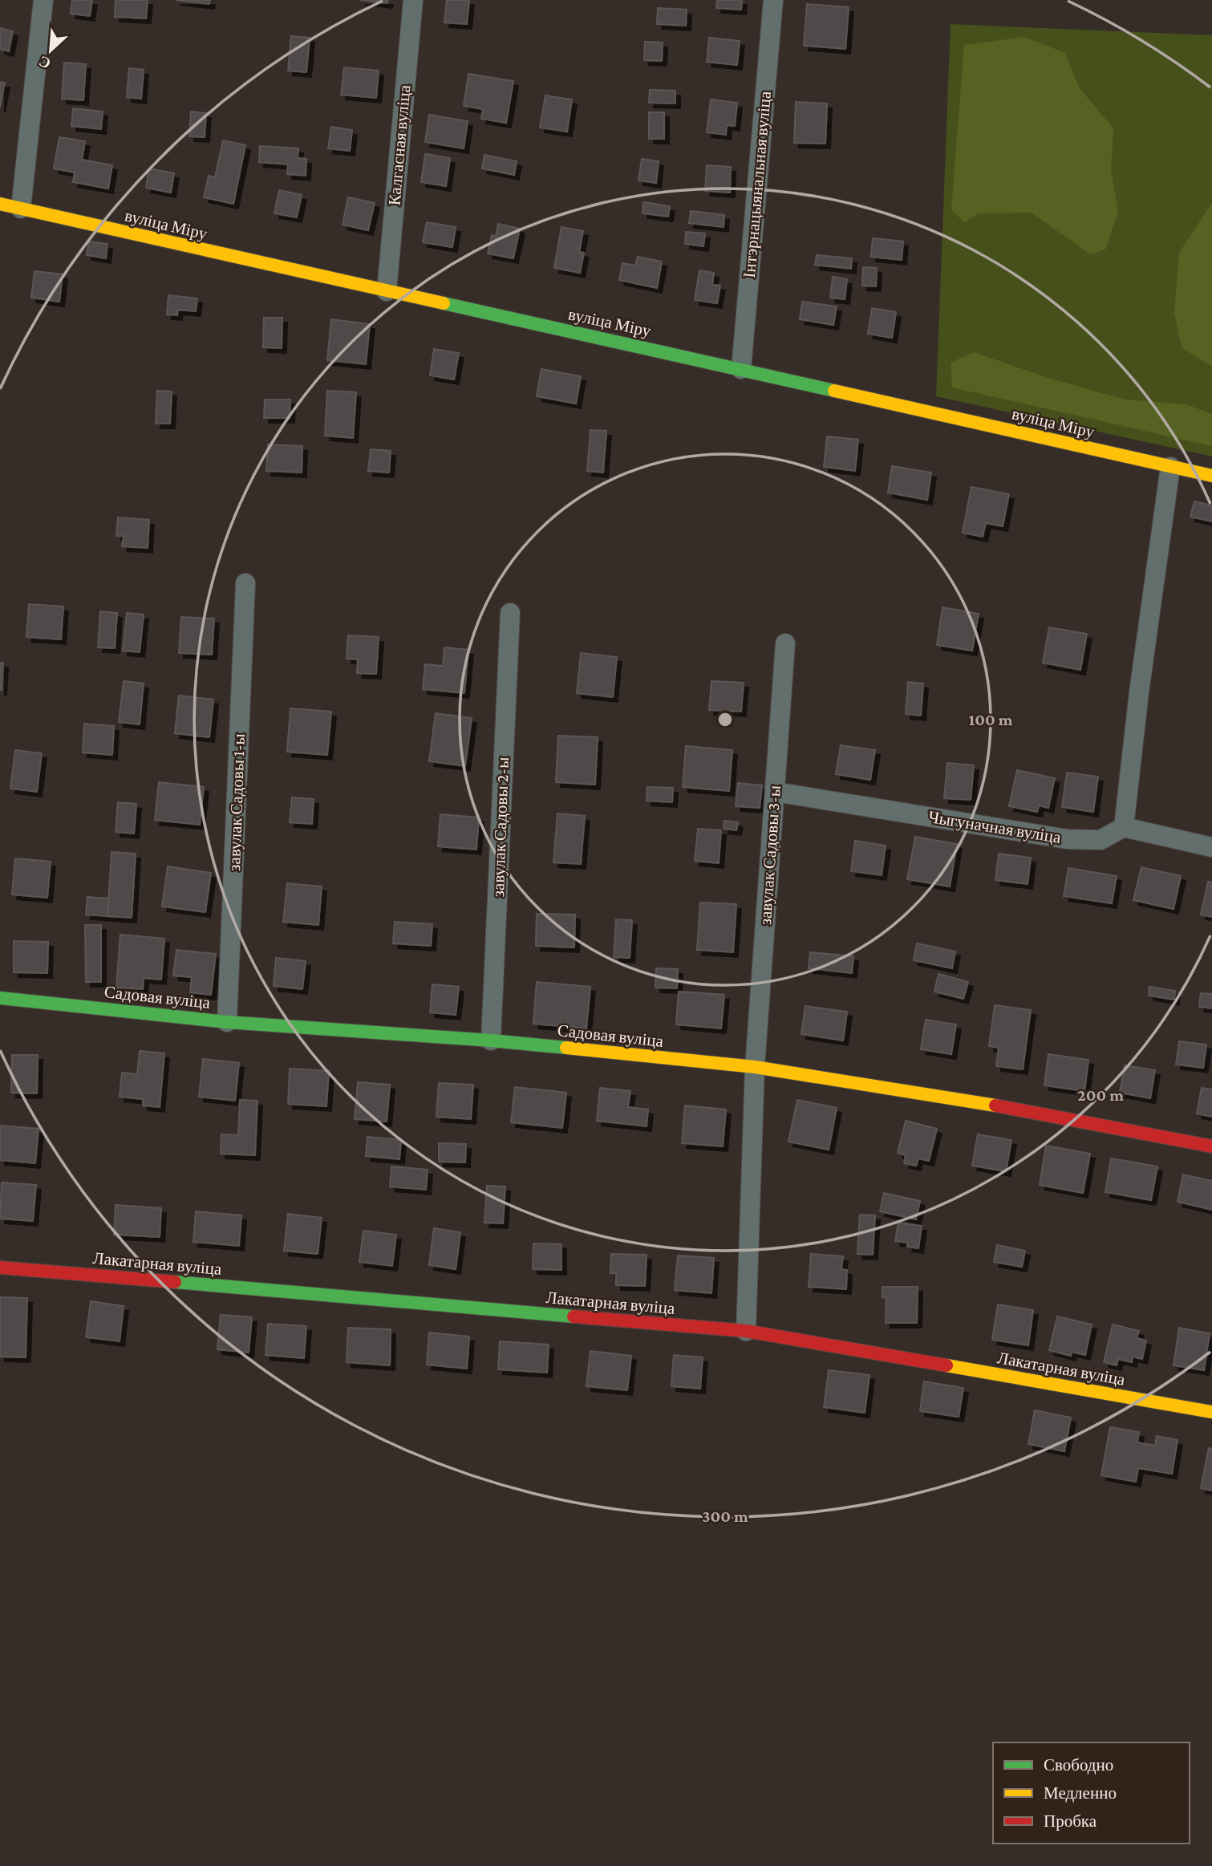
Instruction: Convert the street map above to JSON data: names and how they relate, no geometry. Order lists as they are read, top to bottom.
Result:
{
  "streets": {
    "street": [
      "Калгасная вуліца",
      "Інтэрнацыянальная вуліца",
      "вуліца Міру",
      "завулак Садовы 1-ы",
      "завулак Садовы 2-ы",
      "Чыгуначная вуліца",
      "завулак Садовы 3-ы",
      "Садовая вуліца",
      "Лакатарная вуліца"
    ]
  },
  "crossings": [
    ["Калгасная вуліца", "вуліца Міру"],
    ["Інтэрнацыянальная вуліца", "вуліца Міру"],
    ["завулак Садовы 1-ы", "Садовая вуліца"],
    ["завулак Садовы 2-ы", "Садовая вуліца"],
    ["Чыгуначная вуліца", "завулак Садовы 3-ы"],
    ["завулак Садовы 3-ы", "Садовая вуліца"],
    ["завулак Садовы 3-ы", "Лакатарная вуліца"]
  ],
  "legend": ["Свободно", "Медленно", "Пробка"],
  "north": "bottom left",
  "rings": ["100 m", "200 m", "300 m"]
}
